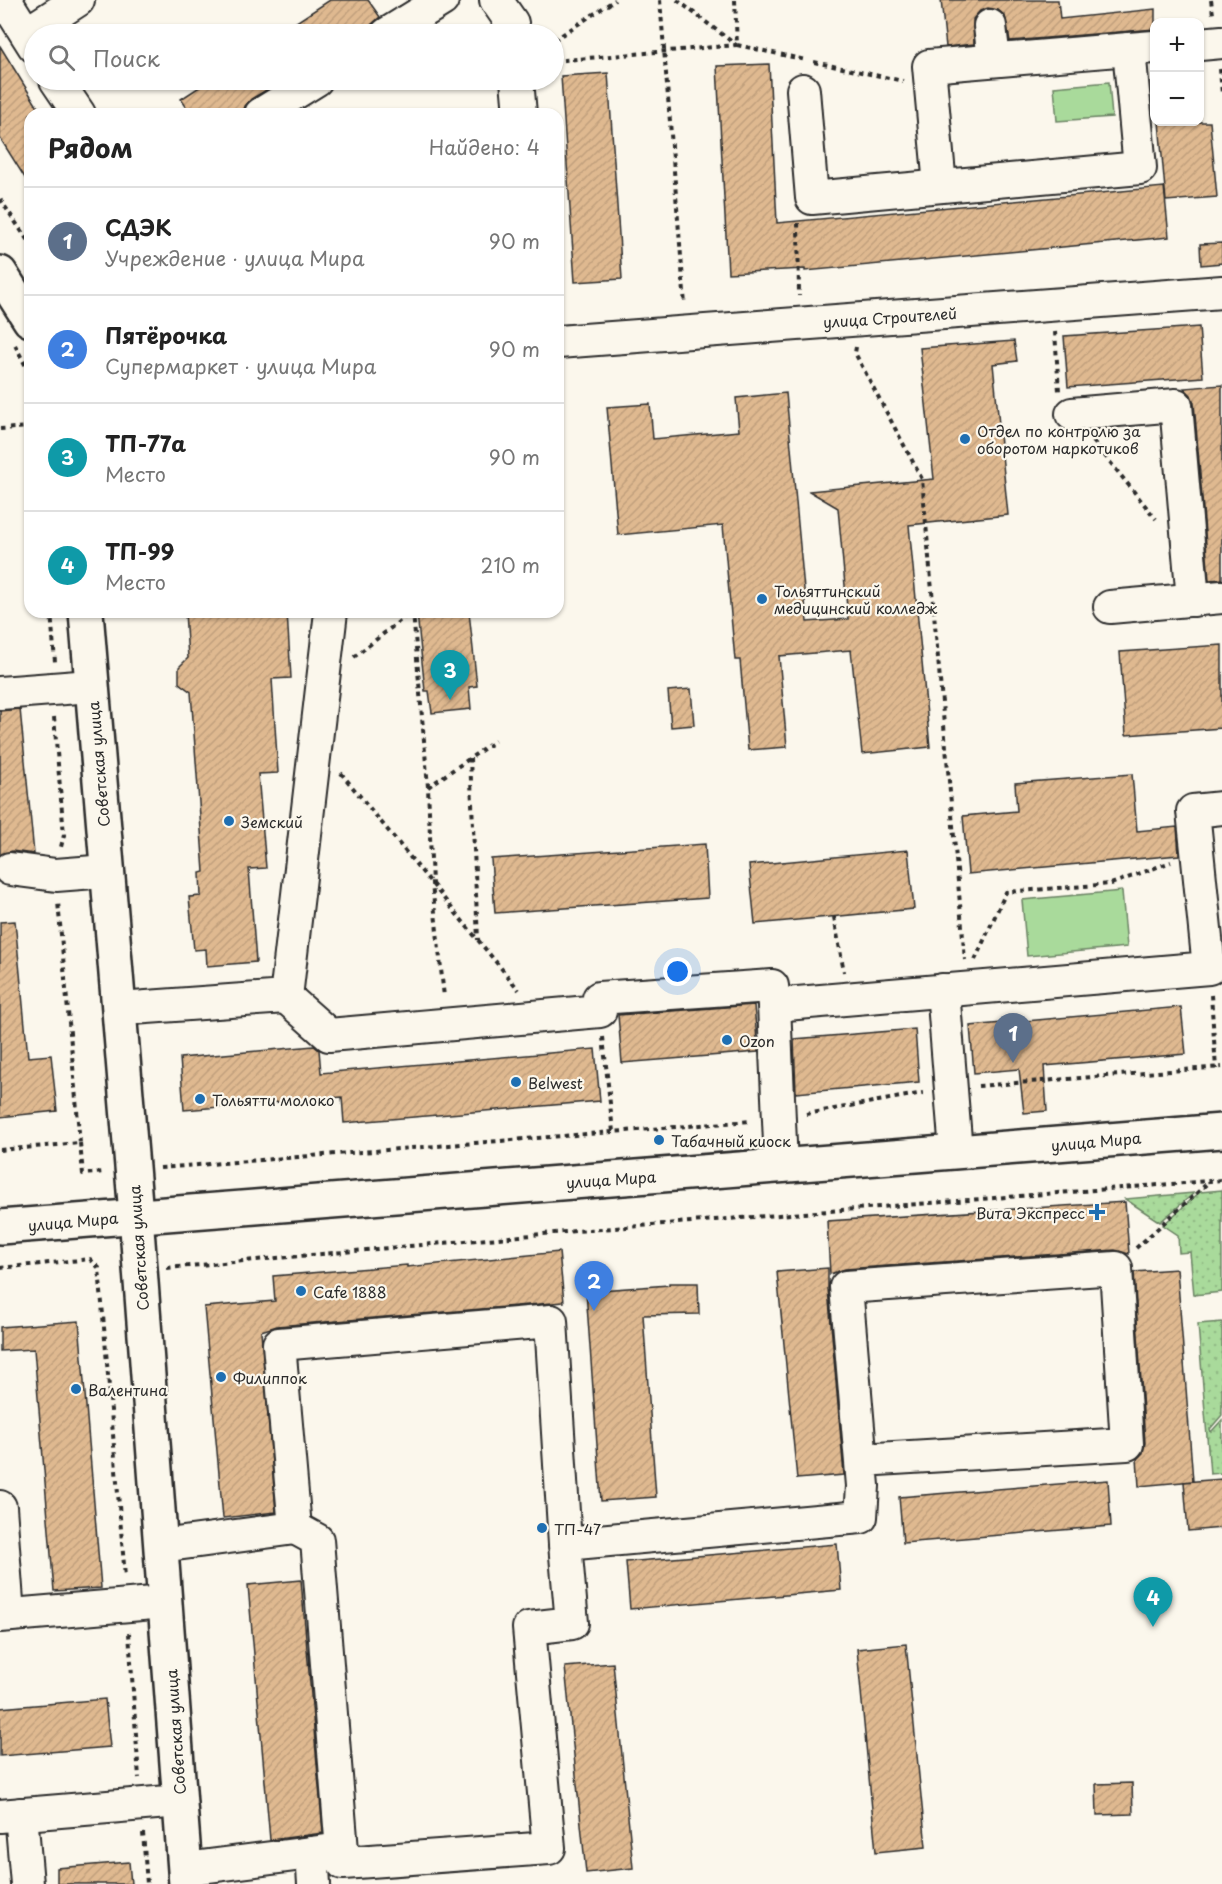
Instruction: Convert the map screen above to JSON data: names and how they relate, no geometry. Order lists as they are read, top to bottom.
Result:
{
  "streets": {
    "main road": ["Советская улица", "улица Мира"],
    "street": ["улица Строителей"]
  },
  "crossings": [
    ["Советская улица", "улица Мира"]
  ],
  "places": {
    "other": [
      "Отдел по контролю за оборотом наркотиков",
      "Тольяттинский медицинский колледж",
      "Земский",
      "Ozon",
      "Belwest",
      "Тольятти молоко",
      "Табачный киоск",
      "Cafe 1888",
      "Филиппок",
      "Валентина",
      "ТП-47"
    ],
    "health": ["Вита Экспресс"]
  },
  "page": {
    "map_buttons": ["+", "−"],
    "search": "Поиск",
    "heading": ["Рядом", "Найдено: 4"],
    "list": [
      {
        "mark": "1",
        "name": "СДЭК",
        "note": "Учреждение · улица Мира",
        "value": "90 m"
      },
      {
        "mark": "2",
        "name": "Пятёрочка",
        "note": "Супермаркет · улица Мира",
        "value": "90 m"
      },
      {
        "mark": "3",
        "name": "ТП-77а",
        "note": "Место",
        "value": "90 m"
      },
      {
        "mark": "4",
        "name": "ТП-99",
        "note": "Место",
        "value": "210 m"
      }
    ],
    "pins": [
      "3",
      "1",
      "2",
      "4"
    ]
  }
}
